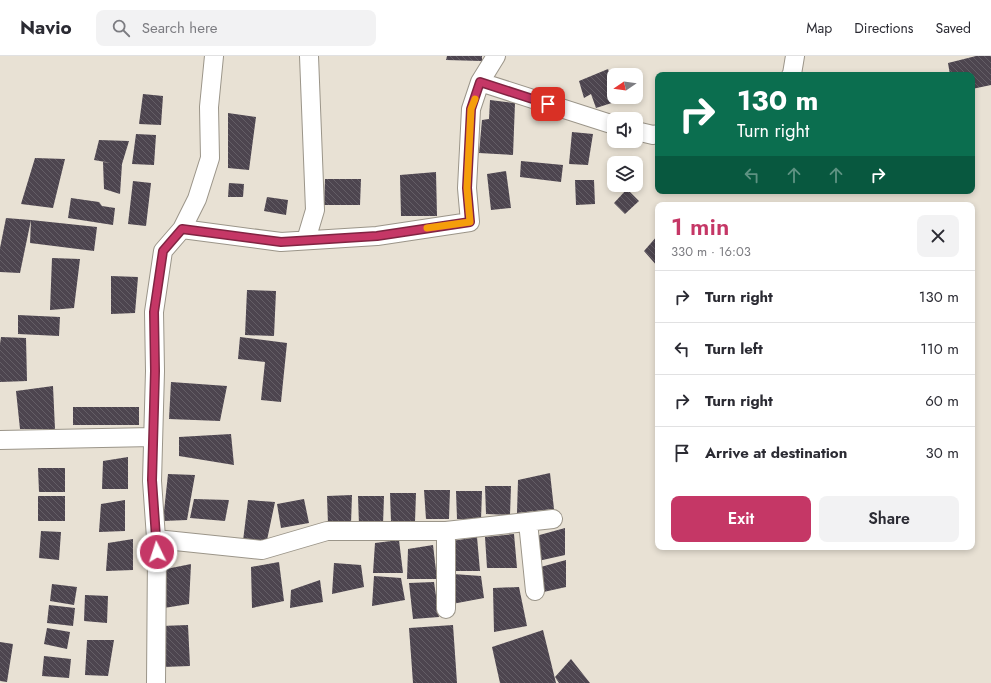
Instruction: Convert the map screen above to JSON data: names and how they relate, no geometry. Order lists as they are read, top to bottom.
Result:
{
  "north": "left",
  "page": {
    "header": "Navio",
    "search": "Search here",
    "nav": ["Map", "Directions", "Saved"],
    "turn": ["130 m", "Turn right"],
    "heading": ["1 min", "330 m · 16:03"],
    "list": [
      {
        "name": "Turn right",
        "value": "130 m"
      },
      {
        "name": "Turn left",
        "value": "110 m"
      },
      {
        "name": "Turn right",
        "value": "60 m"
      },
      {
        "name": "Arrive at destination",
        "value": "30 m"
      }
    ],
    "buttons": ["Exit", "Share"]
  }
}
